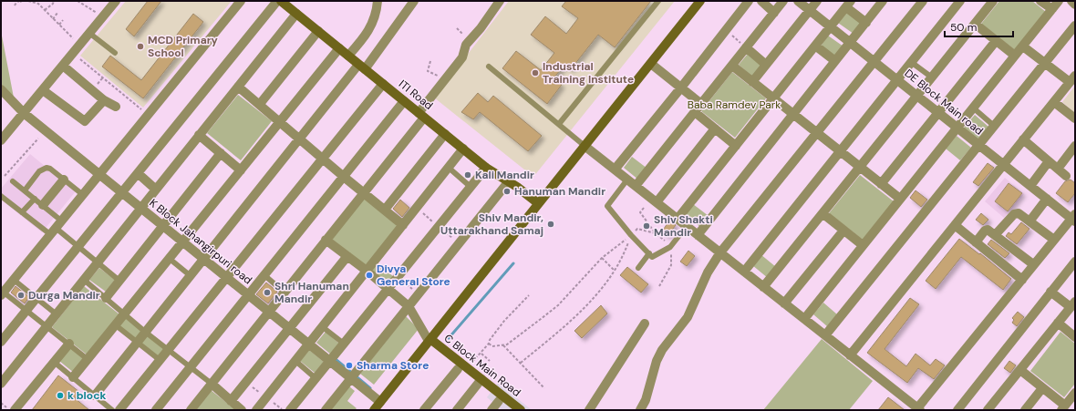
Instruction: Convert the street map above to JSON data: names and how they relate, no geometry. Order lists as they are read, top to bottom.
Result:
{
  "streets": {
    "street": [
      "ITI Road",
      "DE Block Main road",
      "K Block Jahangirpuri road",
      "C Block Main Road"
    ]
  },
  "parks": ["Baba Ramdev Park"],
  "places": [
    "MCD Primary School",
    "Industrial Training Institute",
    "Kali Mandir",
    "Hanuman Mandir",
    "Shiv Mandir, Uttarakhand Samaj",
    "Shiv Shakti Mandir",
    "Divya General Store",
    "Shri Hanuman Mandir",
    "Durga Mandir",
    "Sharma Store",
    "k block"
  ],
  "scale_bar": "50 m"
}
